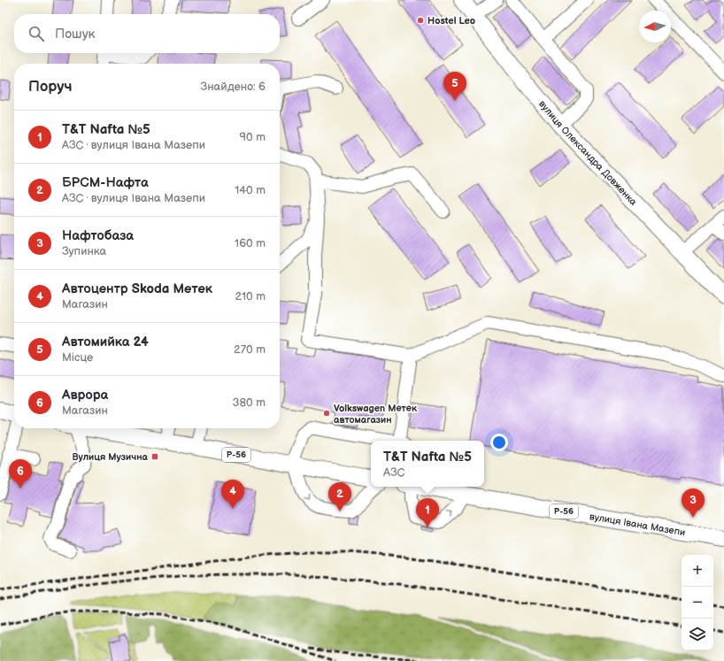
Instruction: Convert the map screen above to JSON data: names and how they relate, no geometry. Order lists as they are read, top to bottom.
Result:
{
  "streets": {
    "main road": ["вулиця Олександра Довженка", "Р-56", "вулиця Івана Мазепи"]
  },
  "places": {
    "other": ["Hostel Leo", "Volkswagen Метек автомагазин"],
    "transit": ["Вулиця Музична"]
  },
  "north": "left",
  "page": {
    "search": "Пошук",
    "heading": ["Поруч", "Знайдено: 6"],
    "pins": [
      "5",
      "6",
      "4",
      "2",
      "3",
      "1"
    ],
    "list": [
      {
        "mark": "1",
        "name": "Т&T Nafta №5",
        "note": "АЗС · вулиця Івана Мазепи",
        "value": "90 m"
      },
      {
        "mark": "2",
        "name": "БРСМ-Нафта",
        "note": "АЗС · вулиця Івана Мазепи",
        "value": "140 m"
      },
      {
        "mark": "3",
        "name": "Нафтобаза",
        "note": "Зупинка",
        "value": "160 m"
      },
      {
        "mark": "4",
        "name": "Автоцентр Skoda Метек",
        "note": "Магазин",
        "value": "210 m"
      },
      {
        "mark": "5",
        "name": "Автомийка 24",
        "note": "Місце",
        "value": "270 m"
      },
      {
        "mark": "6",
        "name": "Аврора",
        "note": "Магазин",
        "value": "380 m"
      }
    ],
    "popup": ["Т&T Nafta №5", "АЗС"],
    "map_buttons": ["+", "−"]
  }
}
